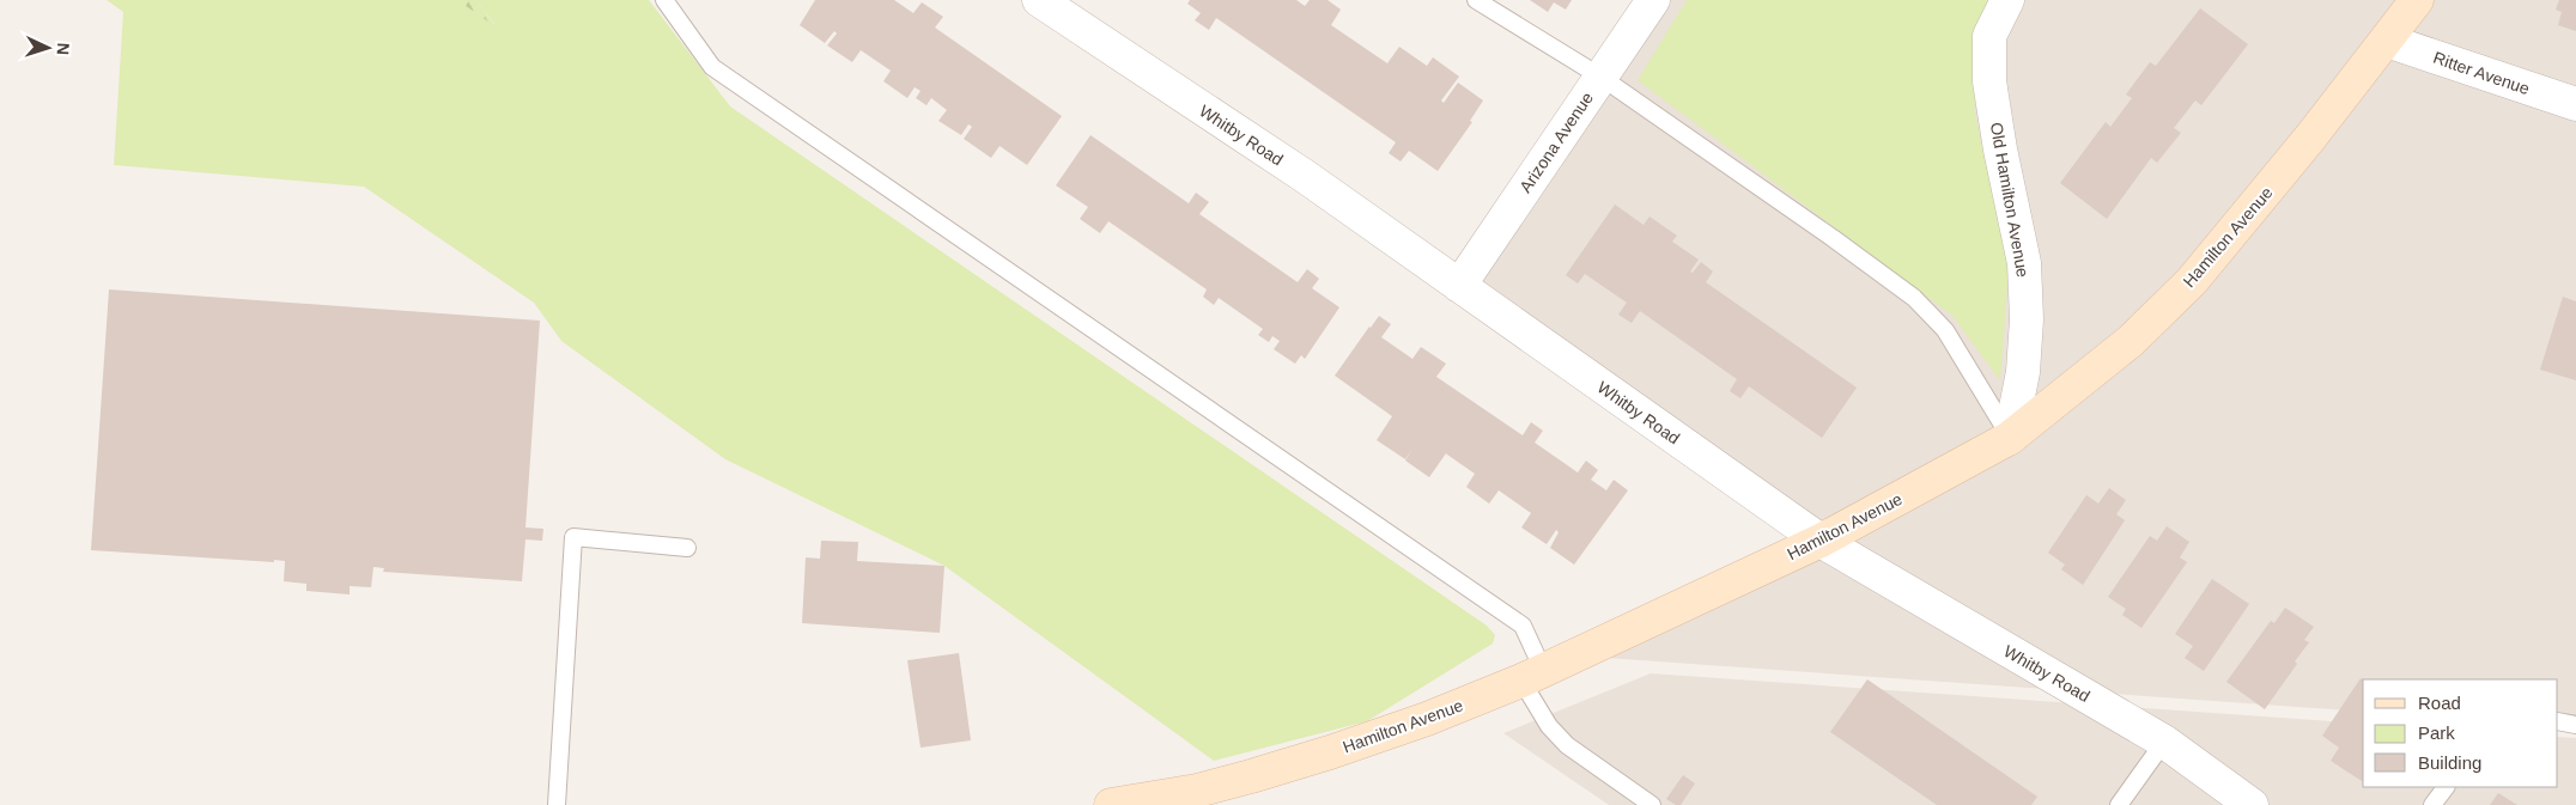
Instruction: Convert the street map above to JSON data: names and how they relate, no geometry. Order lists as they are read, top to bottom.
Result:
{
  "streets": {
    "street": [
      "Ritter Avenue",
      "Whitby Road",
      "Arizona Avenue",
      "Old Hamilton Avenue",
      "Hamilton Avenue"
    ]
  },
  "crossings": [
    ["Ritter Avenue", "Hamilton Avenue"],
    ["Whitby Road", "Arizona Avenue"],
    ["Whitby Road", "Hamilton Avenue"],
    ["Old Hamilton Avenue", "Hamilton Avenue"]
  ],
  "legend": ["Road", "Park", "Building"],
  "north": "right"
}
